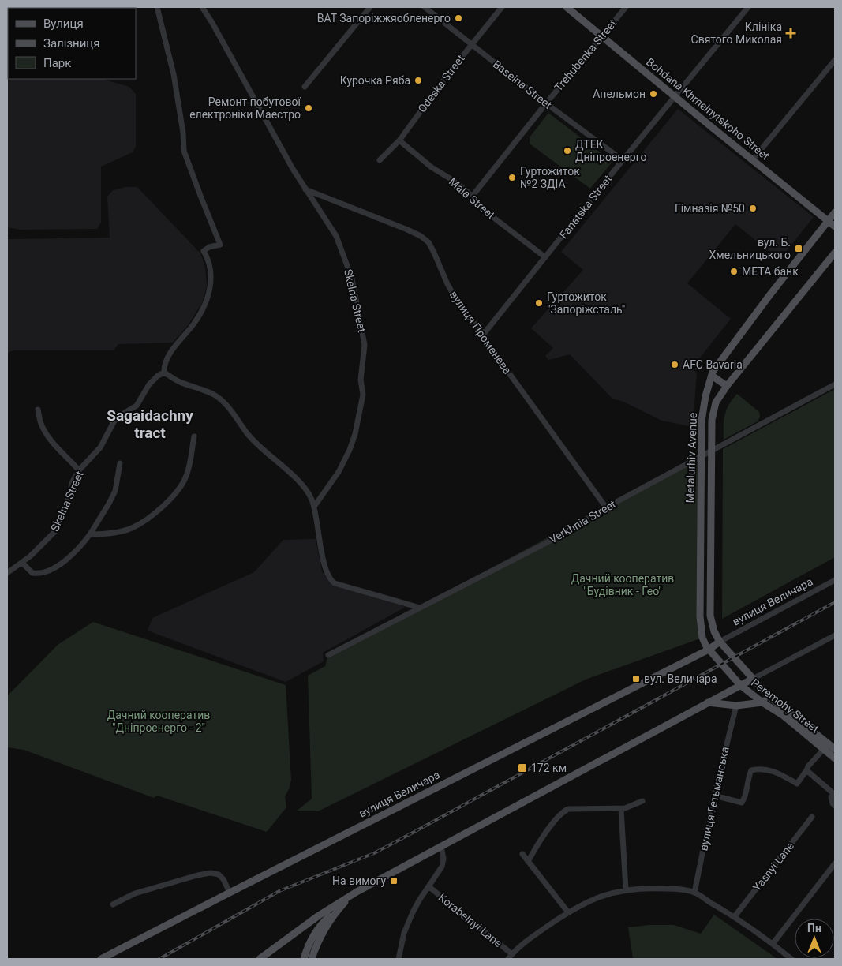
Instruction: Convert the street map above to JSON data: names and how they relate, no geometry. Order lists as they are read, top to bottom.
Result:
{
  "streets": {
    "main road": [
      "Bohdana Khmelnytskoho Street",
      "Metalurhiv Avenue",
      "вулиця Величара",
      "Peremohy Street"
    ],
    "street": [
      "Trehubenka Street",
      "Odeska Street",
      "Baseina Street",
      "Mala Street",
      "Fanatska Street",
      "Skelna Street",
      "вулиця Променева",
      "Verkhnia Street",
      "вулиця Гетьманська",
      "Yasnyi Lane",
      "Korabelnyi Lane"
    ]
  },
  "crossings": [
    ["Trehubenka Street", "Baseina Street"],
    ["Trehubenka Street", "Bohdana Khmelnytskoho Street"],
    ["Trehubenka Street", "Mala Street"],
    ["Odeska Street", "Baseina Street"],
    ["Odeska Street", "Mala Street"],
    ["Baseina Street", "Fanatska Street"],
    ["Bohdana Khmelnytskoho Street", "Fanatska Street"],
    ["Bohdana Khmelnytskoho Street", "Metalurhiv Avenue"],
    ["Mala Street", "Fanatska Street"],
    ["Fanatska Street", "вулиця Променева"],
    ["Skelna Street", "вулиця Променева"],
    ["вулиця Променева", "Verkhnia Street"],
    ["Metalurhiv Avenue", "Verkhnia Street"],
    ["Metalurhiv Avenue", "вулиця Величара"],
    ["Metalurhiv Avenue", "Peremohy Street"]
  ],
  "districts": ["Sagaidachny tract"],
  "parks": ["Дачний кооператив \"Будівник - Гео\"", "Дачний кооператив \"Дніпроенерго - 2\""],
  "places": {
    "other": [
      "ВАТ Запоріжжяобленерго",
      "Курочка Ряба",
      "Апельмон",
      "Ремонт побутової електроніки Маестро",
      "ДТЕК Дніпроенерго",
      "Гуртожиток №2 ЗДІА",
      "Гімназія №50",
      "МЕТА банк",
      "Гуртожиток \"Запоріжсталь\"",
      "AFC Bavaria"
    ],
    "health": ["Клініка Святого Миколая"],
    "transit": [
      "вул. Б. Хмельницького",
      "вул. Величара",
      "172 км",
      "На вимогу"
    ]
  },
  "legend": ["Вулиця", "Залізниця", "Парк"],
  "north": "top"
}
